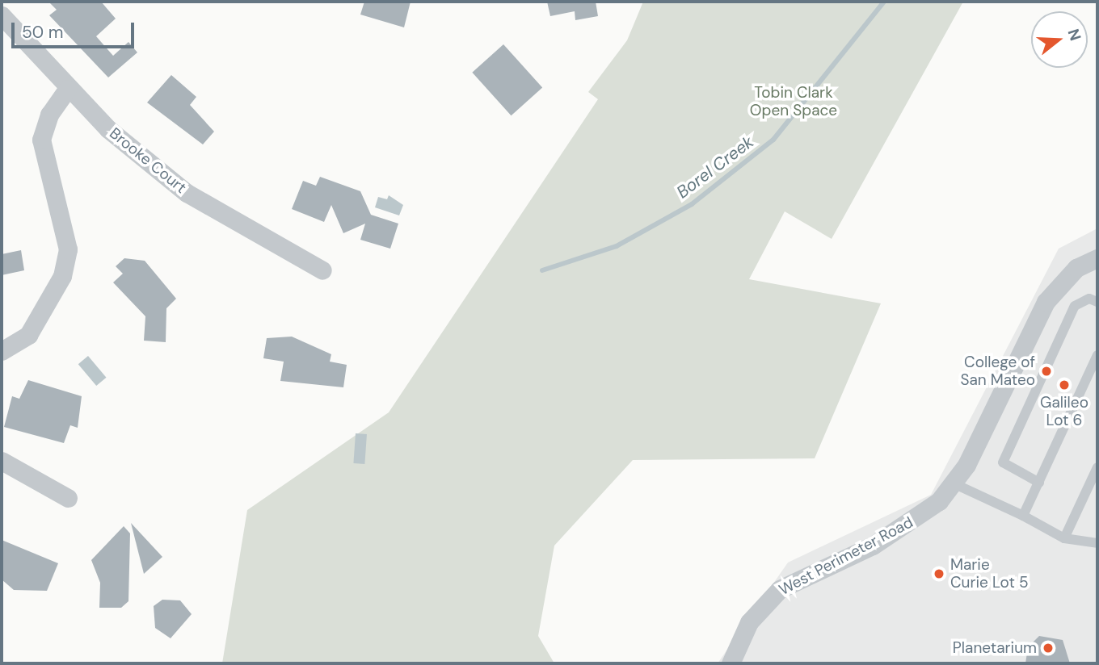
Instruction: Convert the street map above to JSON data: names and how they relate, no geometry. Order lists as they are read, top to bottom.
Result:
{
  "streets": {
    "street": ["Brooke Court", "West Perimeter Road"]
  },
  "water": ["Borel Creek"],
  "parks": ["Tobin Clark Open Space"],
  "places": [
    "College of San Mateo",
    "Galileo Lot 6",
    "Marie Curie Lot 5",
    "Planetarium"
  ],
  "scale_bar": "50 m",
  "north": "right"
}
